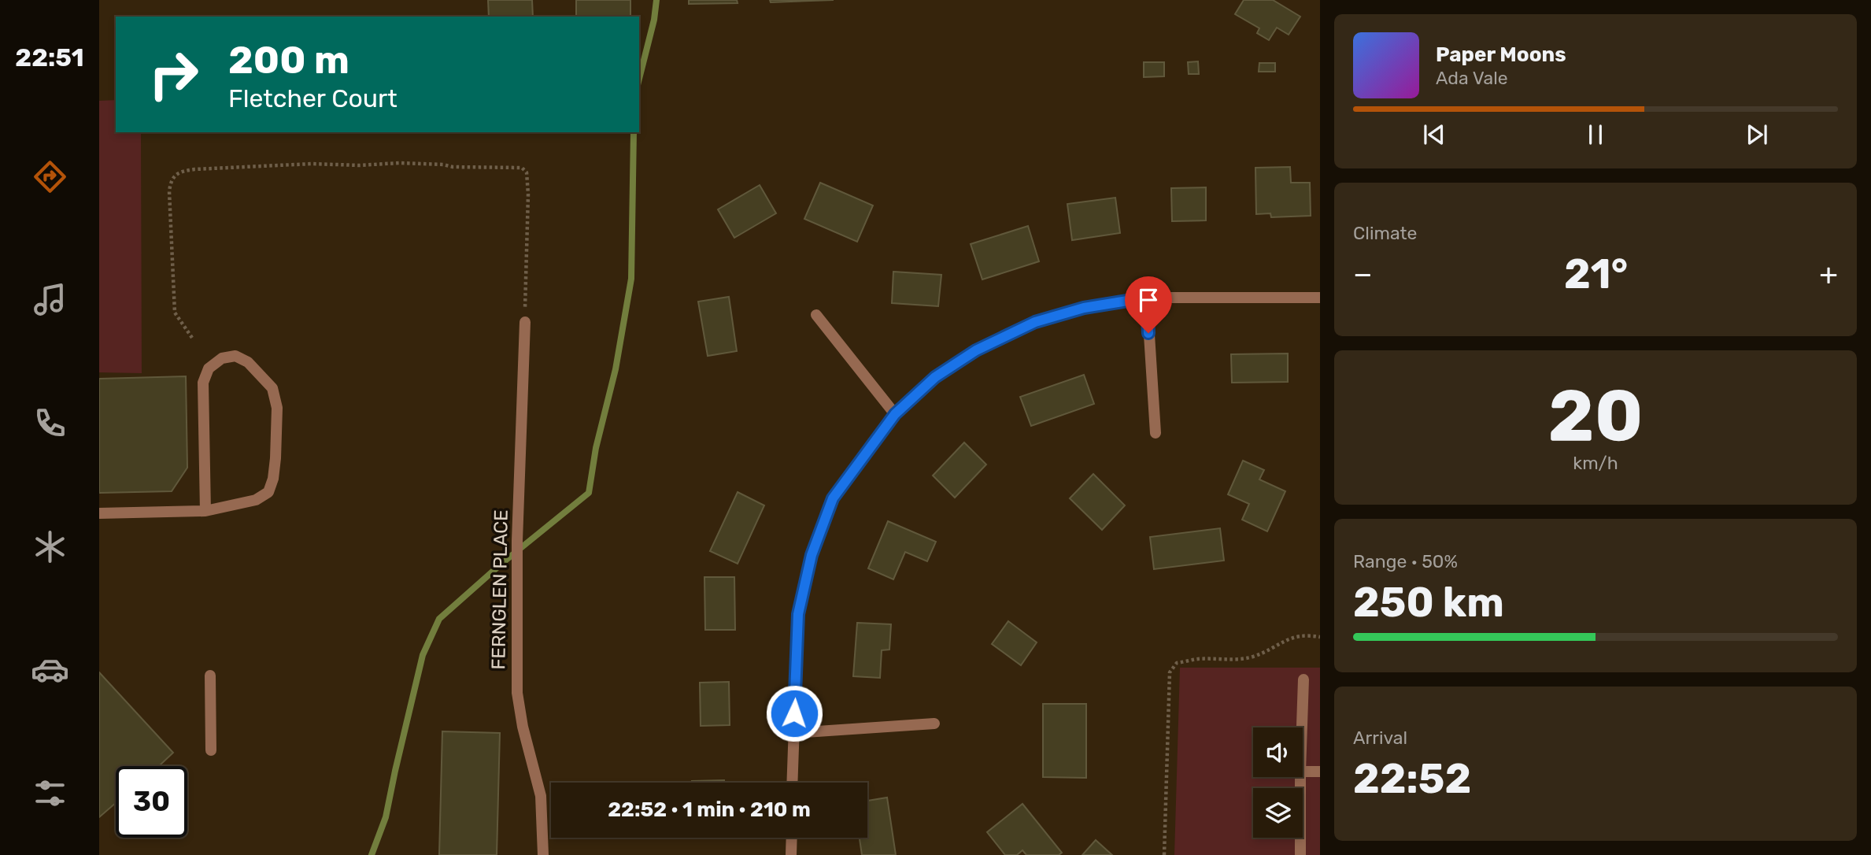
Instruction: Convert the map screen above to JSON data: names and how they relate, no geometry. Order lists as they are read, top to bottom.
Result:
{
  "streets": {
    "street": ["FERNGLEN PLACE"]
  },
  "page": {
    "tabs": "22:51",
    "turn": ["200 m", "Fletcher Court"],
    "song": ["Paper Moons", "Ada Vale"],
    "tile": [
      "Climate",
      ["20", "km/h"],
      ["Range · 50%", "250 km"],
      ["Arrival", "22:52"]
    ],
    "heat": ["−", "21°", "+"],
    "limit": "30",
    "trip": "22:52 · 1 min · 210 m"
  }
}
